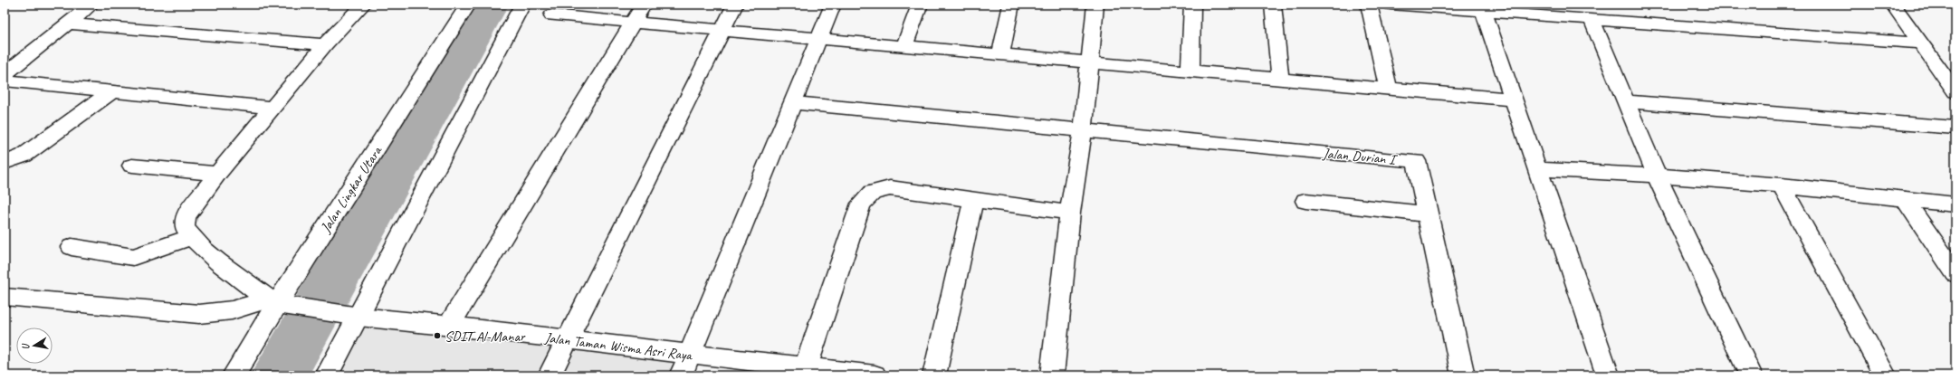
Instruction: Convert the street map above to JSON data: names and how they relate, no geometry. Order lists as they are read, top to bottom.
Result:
{
  "streets": {
    "street": ["Jalan Durian I", "Jalan Lingkar Utara", "Jalan Taman Wisma Asri Raya"]
  },
  "crossings": [
    ["Jalan Lingkar Utara", "Jalan Taman Wisma Asri Raya"]
  ],
  "places": ["SDIT Al-Manar"],
  "north": "left"
}
